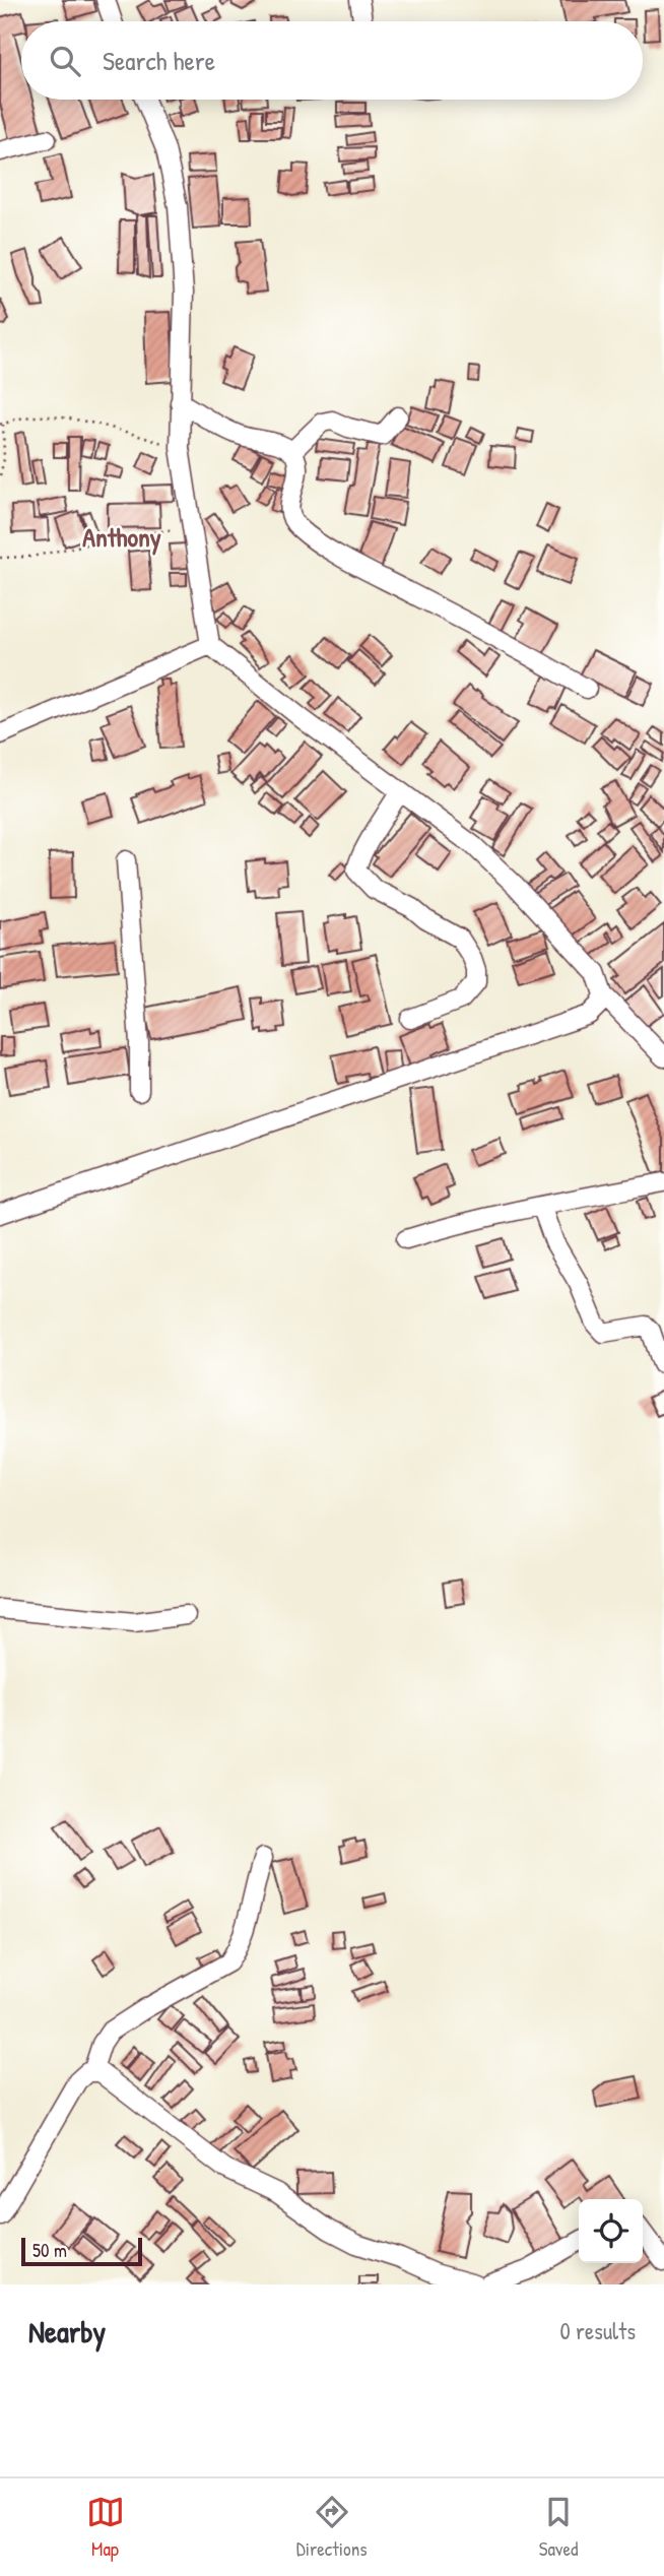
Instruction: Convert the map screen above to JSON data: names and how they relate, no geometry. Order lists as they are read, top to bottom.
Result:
{
  "districts": ["Anthony"],
  "scale_bar": "50 m",
  "page": {
    "search": "Search here",
    "scale": "50 m",
    "heading": ["Nearby", "0 results"],
    "nav": ["Map", "Directions", "Saved"]
  }
}
